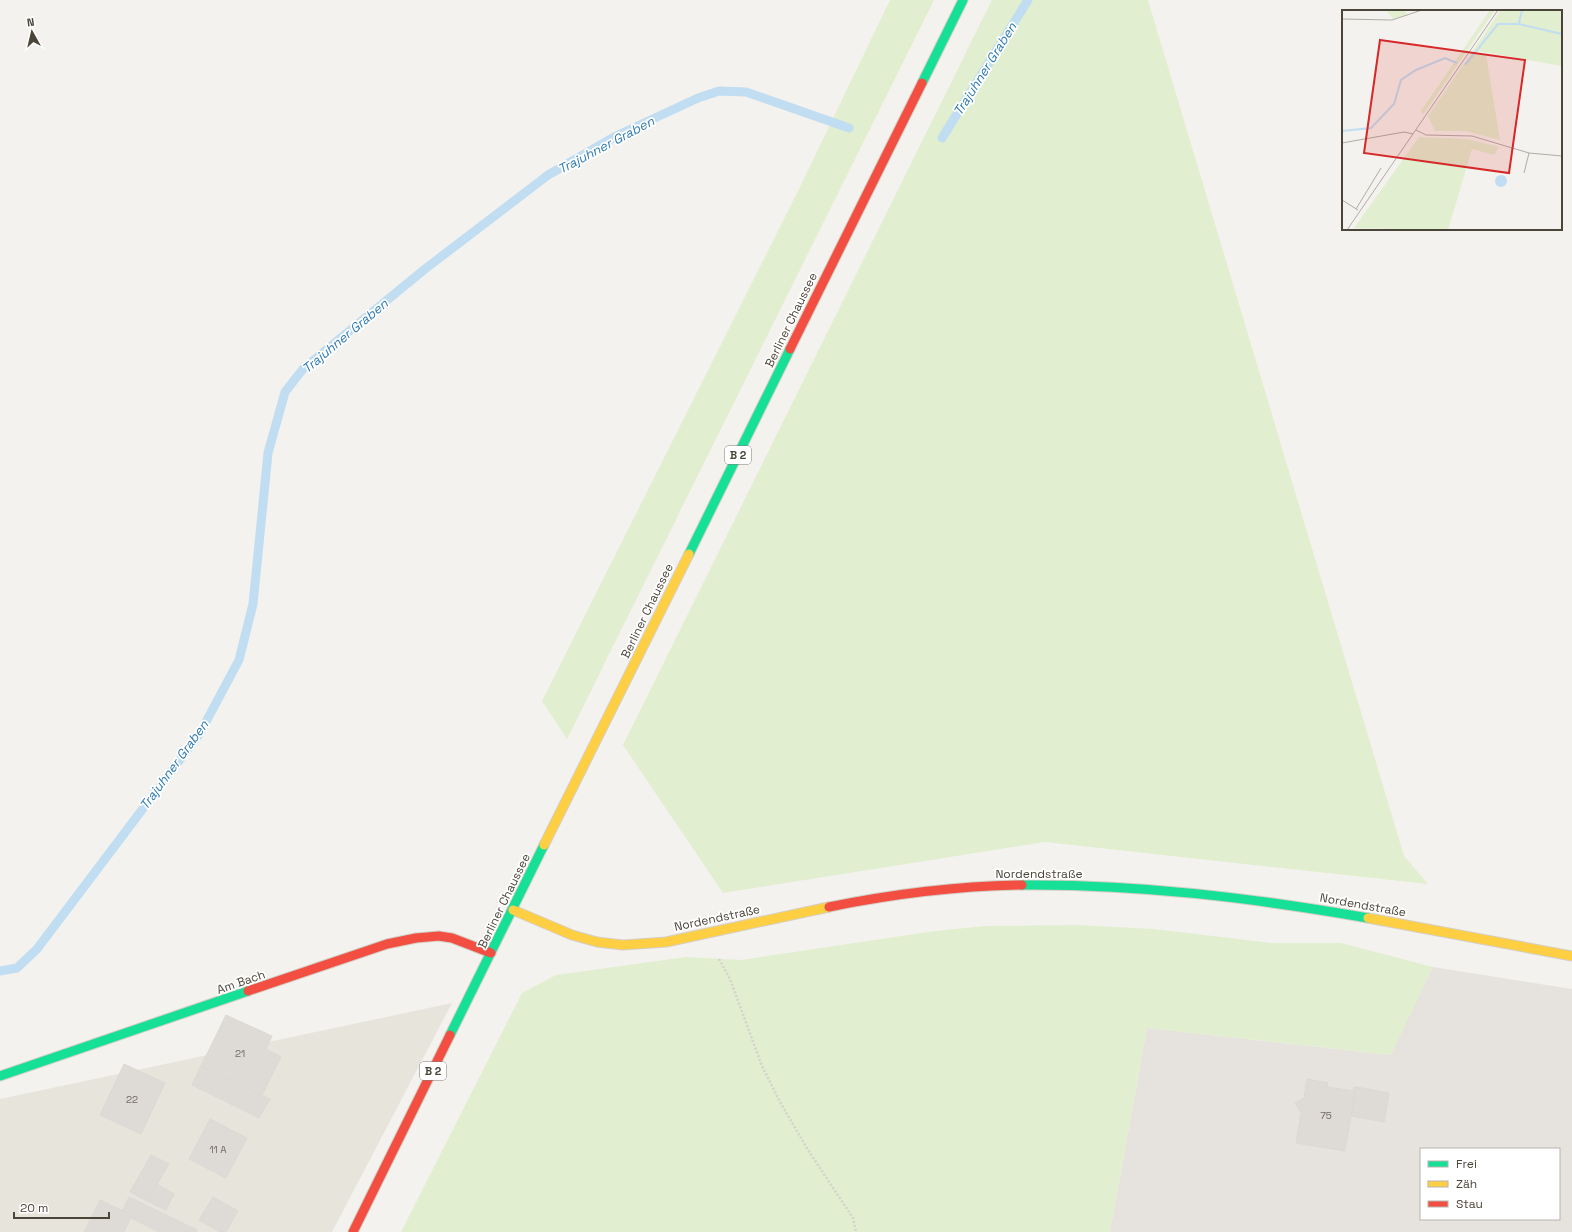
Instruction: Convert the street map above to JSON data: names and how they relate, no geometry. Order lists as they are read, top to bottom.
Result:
{
  "streets": {
    "street": [
      "Berliner Chaussee",
      "B 2",
      "Nordendstraße",
      "Am Bach"
    ]
  },
  "crossings": [
    ["Berliner Chaussee", "Nordendstraße"],
    ["Berliner Chaussee", "Am Bach"]
  ],
  "water": ["Trajuhner Graben"],
  "house_numbers": [
    "21",
    "22",
    "75",
    "11 A"
  ],
  "legend": ["Frei", "Zäh", "Stau"],
  "scale_bar": "20 m",
  "north": "top"
}
